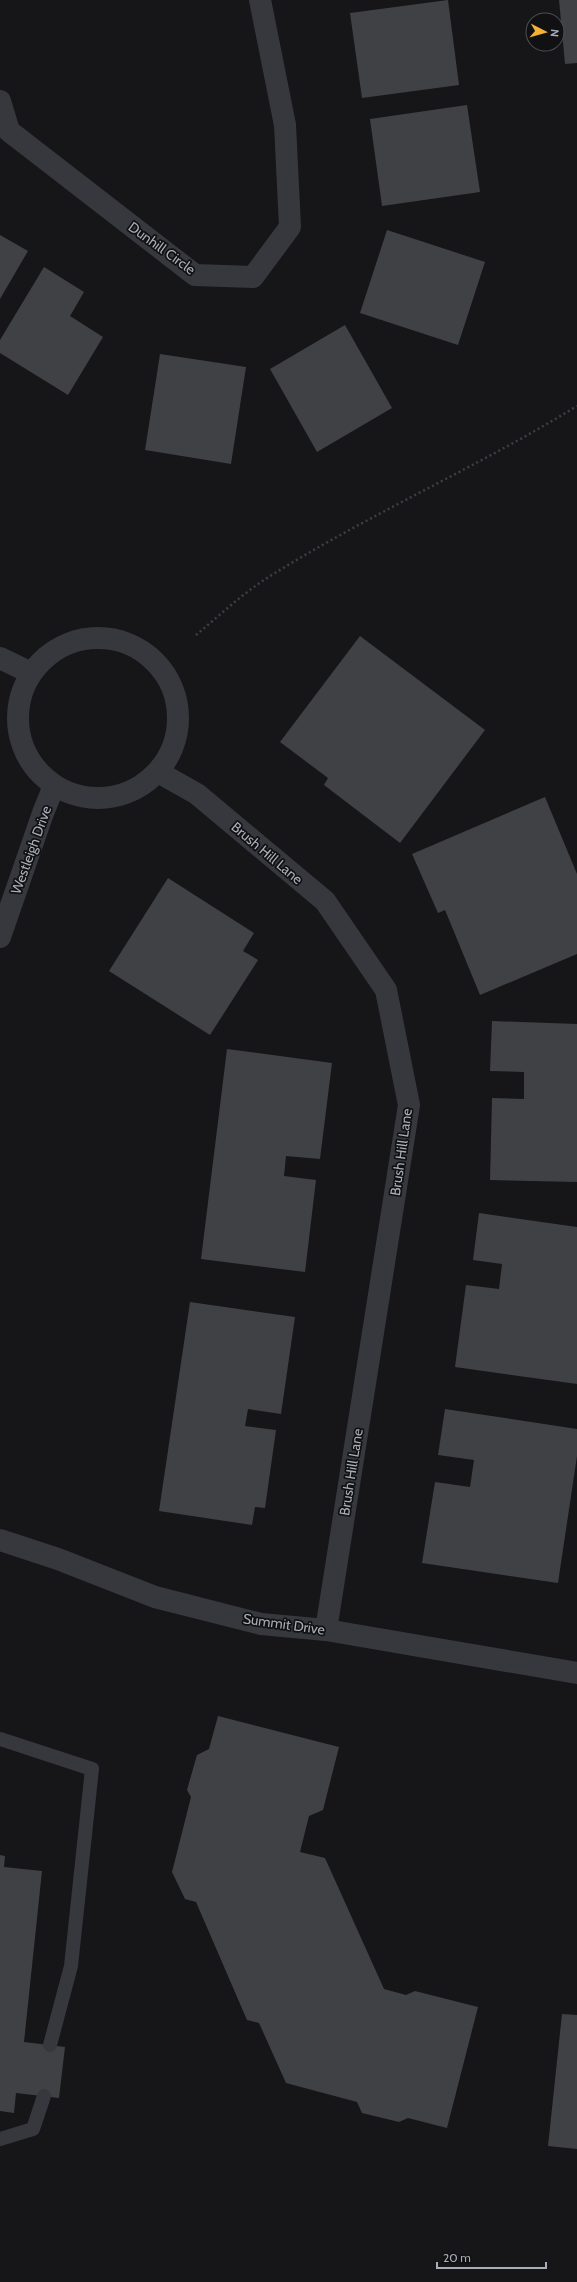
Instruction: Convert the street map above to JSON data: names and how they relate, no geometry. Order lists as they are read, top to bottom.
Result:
{
  "streets": {
    "street": [
      "Dunhill Circle",
      "Westleigh Drive",
      "Brush Hill Lane",
      "Summit Drive"
    ]
  },
  "crossings": [
    ["Westleigh Drive", "Brush Hill Lane"],
    ["Brush Hill Lane", "Summit Drive"]
  ],
  "scale_bar": "20 m",
  "north": "right"
}
